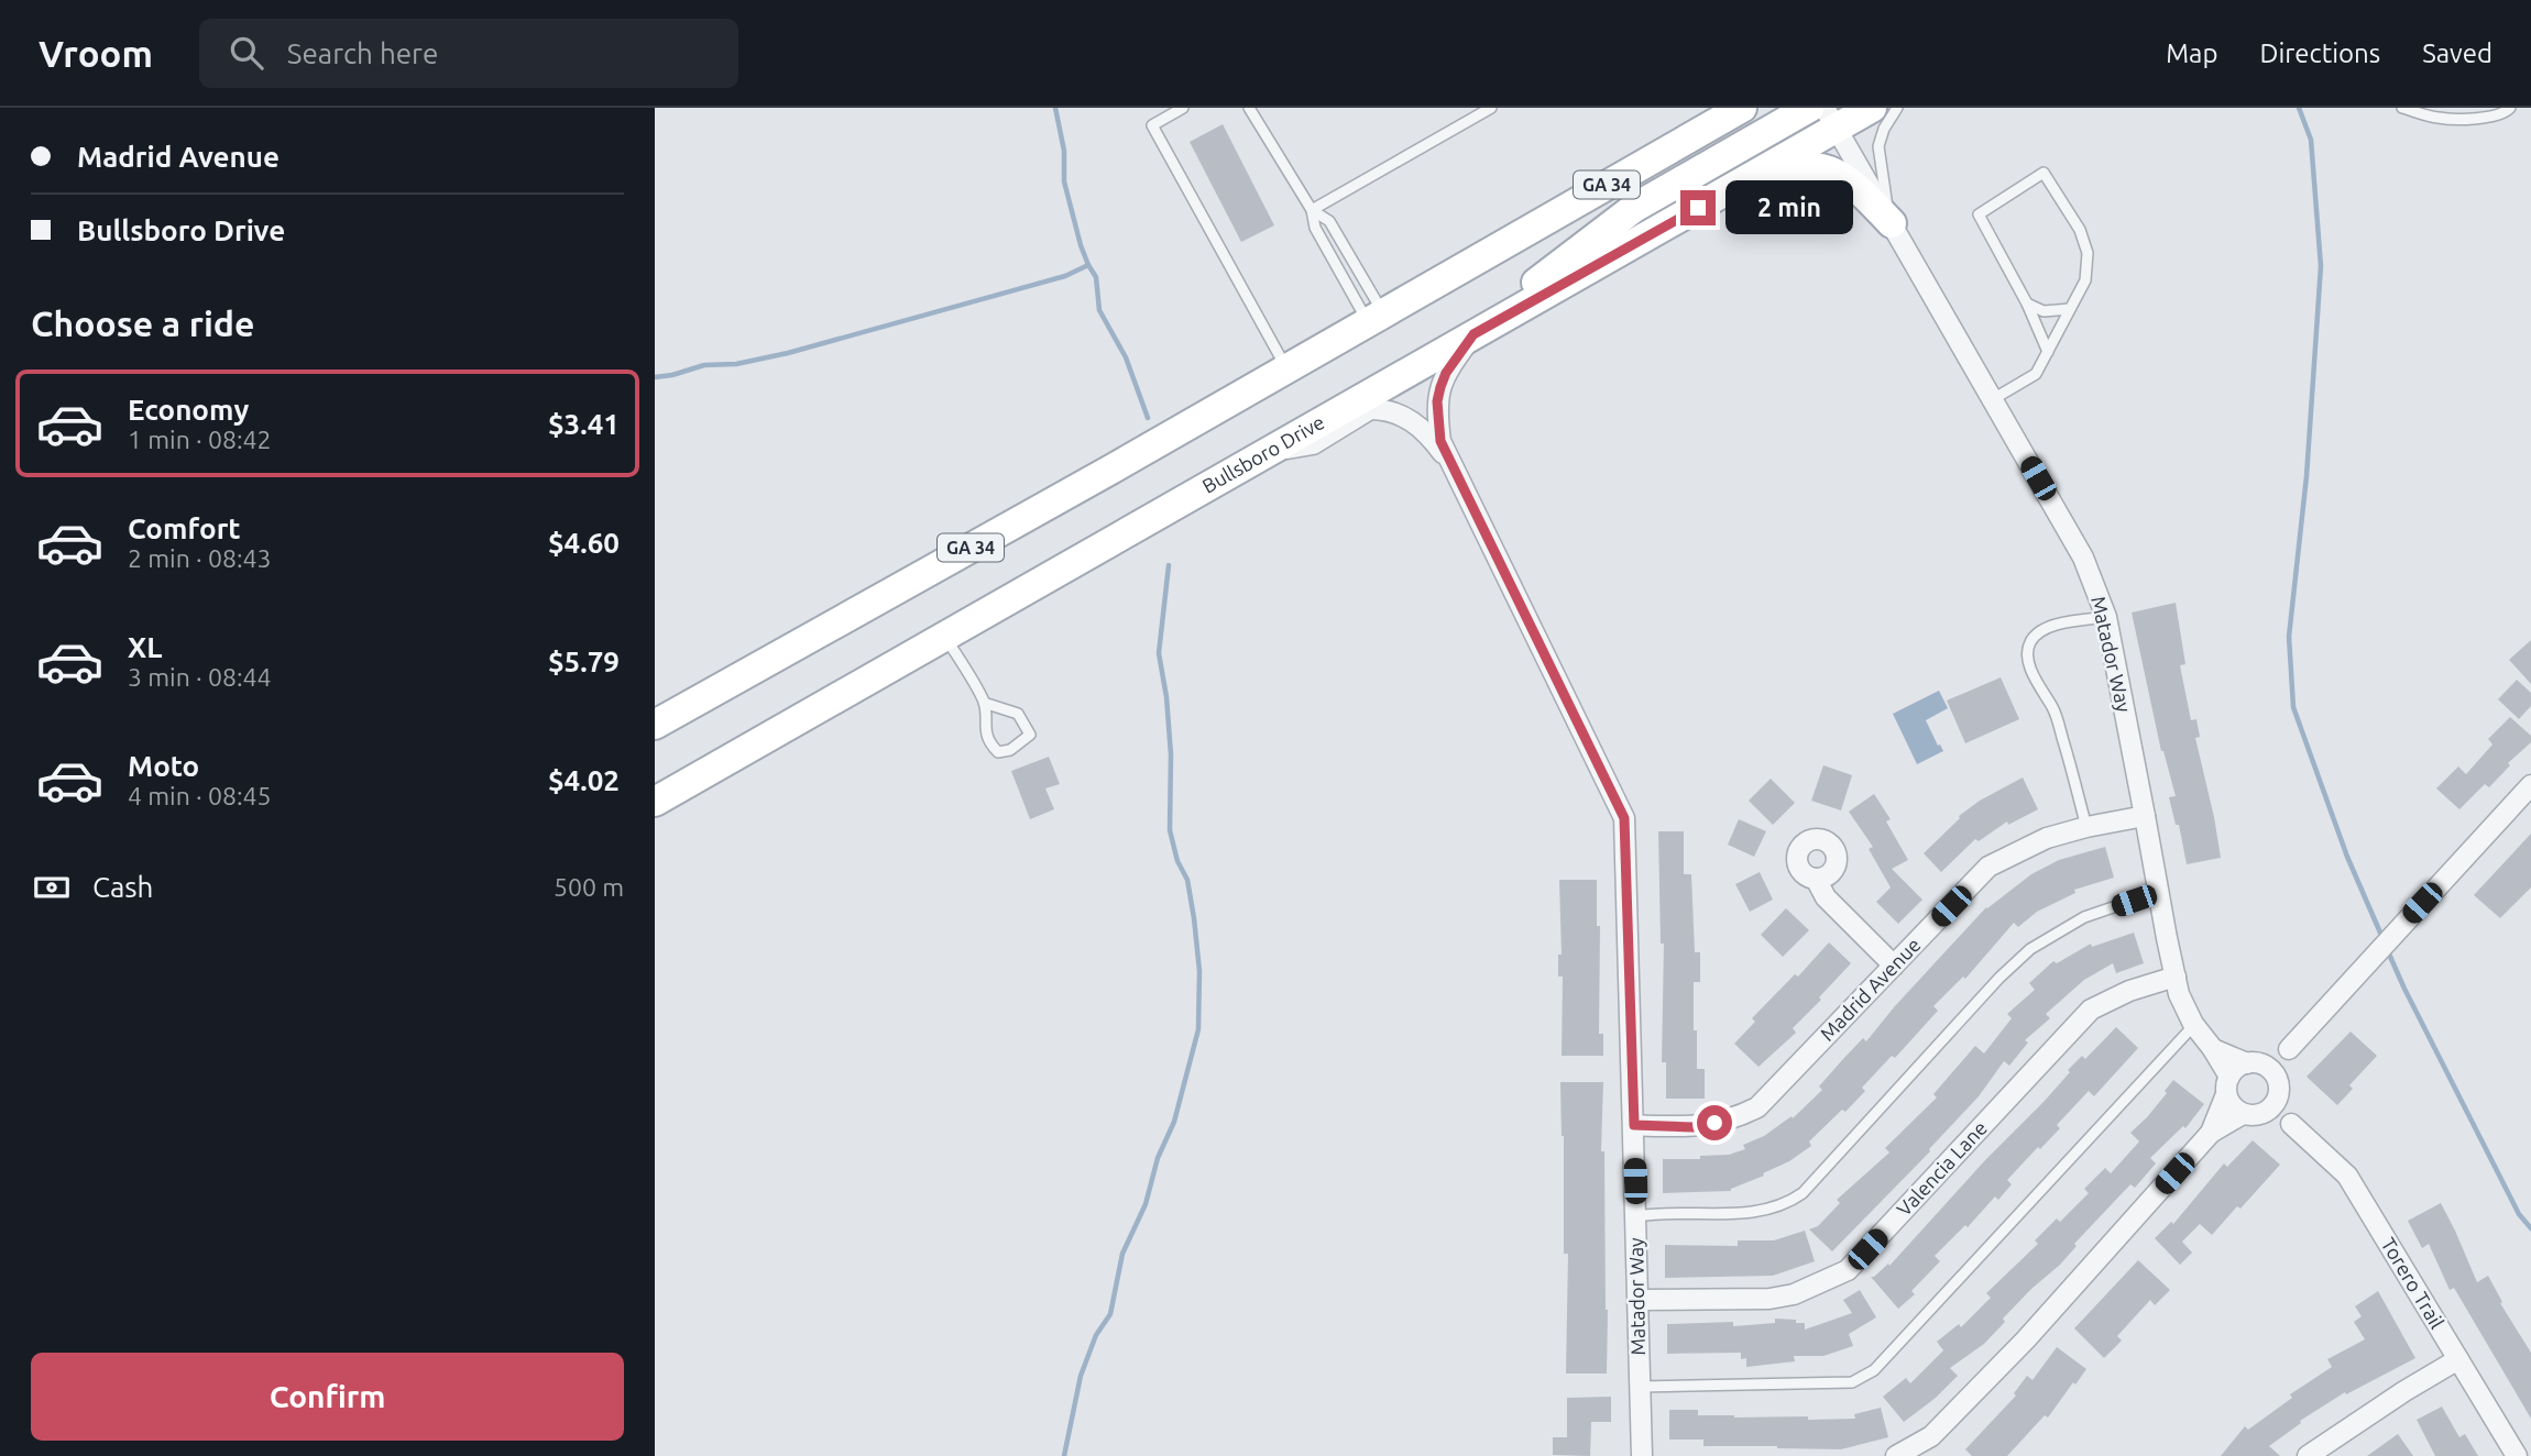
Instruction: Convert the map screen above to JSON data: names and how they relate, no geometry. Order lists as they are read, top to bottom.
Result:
{
  "streets": {
    "main road": ["GA 34", "Bullsboro Drive"],
    "street": [
      "Matador Way",
      "Madrid Avenue",
      "Valencia Lane",
      "Torero Trail"
    ]
  },
  "crossings": [
    ["Bullsboro Drive", "Matador Way"],
    ["Matador Way", "Madrid Avenue"],
    ["Matador Way", "Valencia Lane"],
    ["Matador Way", "Torero Trail"]
  ],
  "page": {
    "header": "Vroom",
    "search": "Search here",
    "nav": ["Map", "Directions", "Saved"],
    "banner": ["Madrid Avenue", "Bullsboro Drive"],
    "bubble": "2 min",
    "heading": "Choose a ride",
    "list": [
      {
        "name": "Economy",
        "note": "1 min · 08:42",
        "value": "$3.41"
      },
      {
        "name": "Comfort",
        "note": "2 min · 08:43",
        "value": "$4.60"
      },
      {
        "name": "XL",
        "note": "3 min · 08:44",
        "value": "$5.79"
      },
      {
        "name": "Moto",
        "note": "4 min · 08:45",
        "value": "$4.02"
      }
    ],
    "pay": ["Cash", "500 m"],
    "buttons": "Confirm"
  }
}
